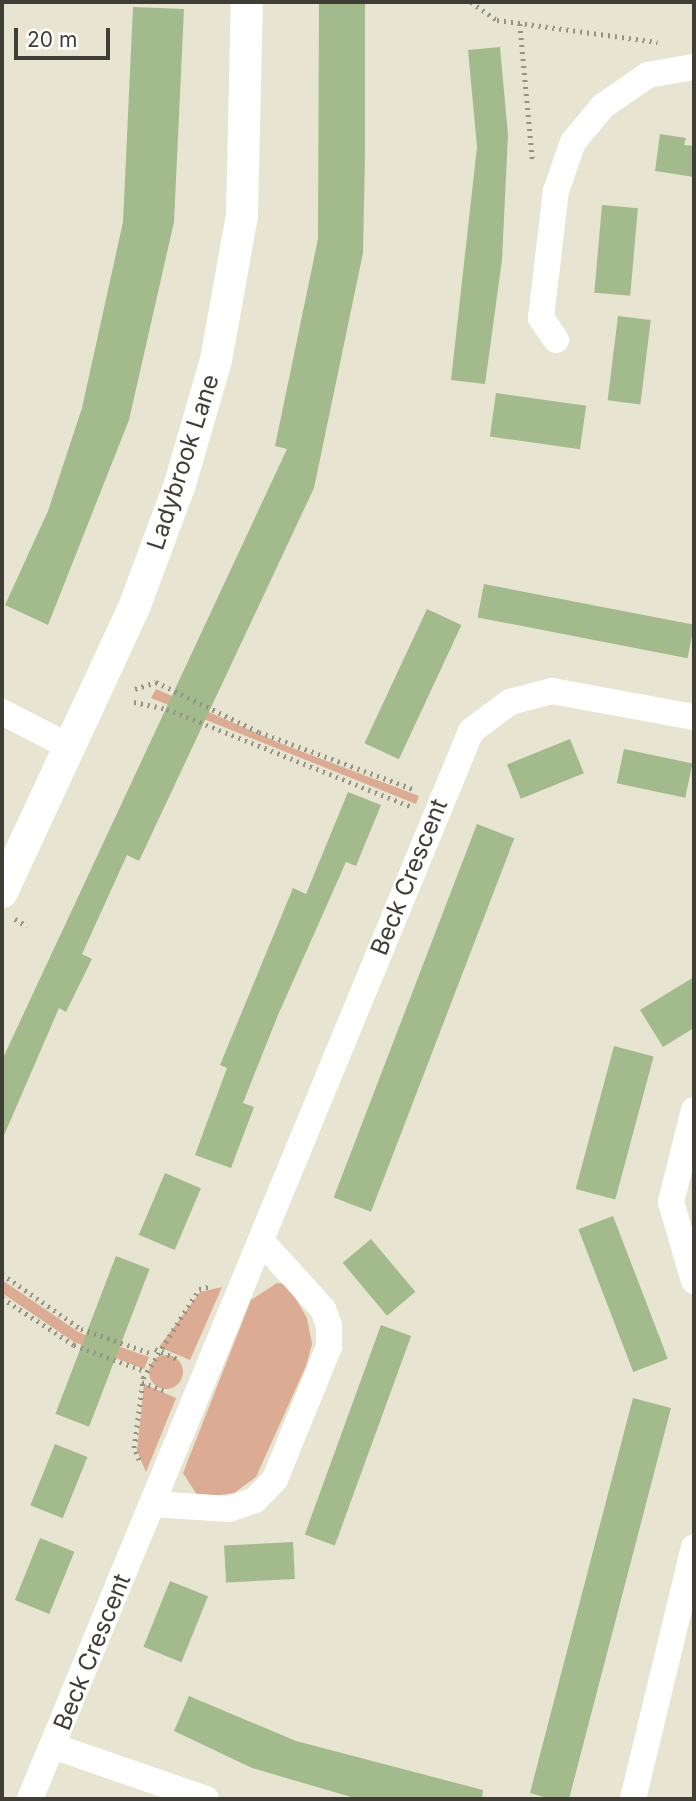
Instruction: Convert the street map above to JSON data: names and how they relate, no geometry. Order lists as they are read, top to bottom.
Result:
{
  "streets": {
    "street": ["Ladybrook Lane", "Beck Crescent"]
  },
  "scale_bar": "20 m"
}
